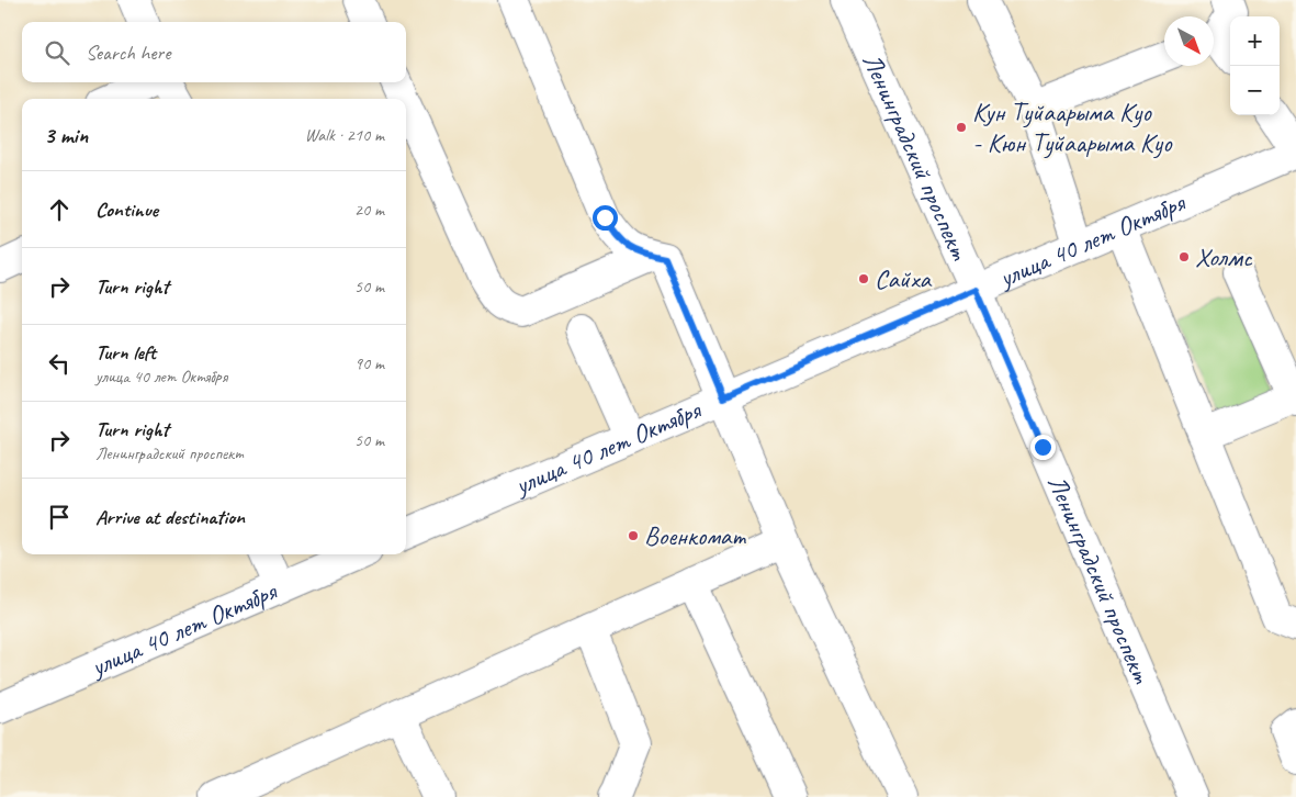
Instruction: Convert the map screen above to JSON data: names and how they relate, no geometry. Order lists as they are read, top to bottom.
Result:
{
  "streets": {
    "street": ["Ленинградский проспект", "улица 40 лет Октября"]
  },
  "crossings": [
    ["Ленинградский проспект", "улица 40 лет Октября"]
  ],
  "places": [
    "Кун Туйаарыма Куо - Кюн Туйаарыма Куо",
    "Холмс",
    "Сайха",
    "Военкомат"
  ],
  "north": "bottom right",
  "page": {
    "map_buttons": ["+", "−"],
    "search": "Search here",
    "heading": ["3 min", "Walk · 210 m"],
    "list": [
      ["Continue", "20 m"],
      ["Turn right", "50 m"],
      ["Turn left", "улица 40 лет Октября", "90 m"],
      ["Turn right", "Ленинградский проспект", "50 m"],
      "Arrive at destination"
    ]
  }
}
